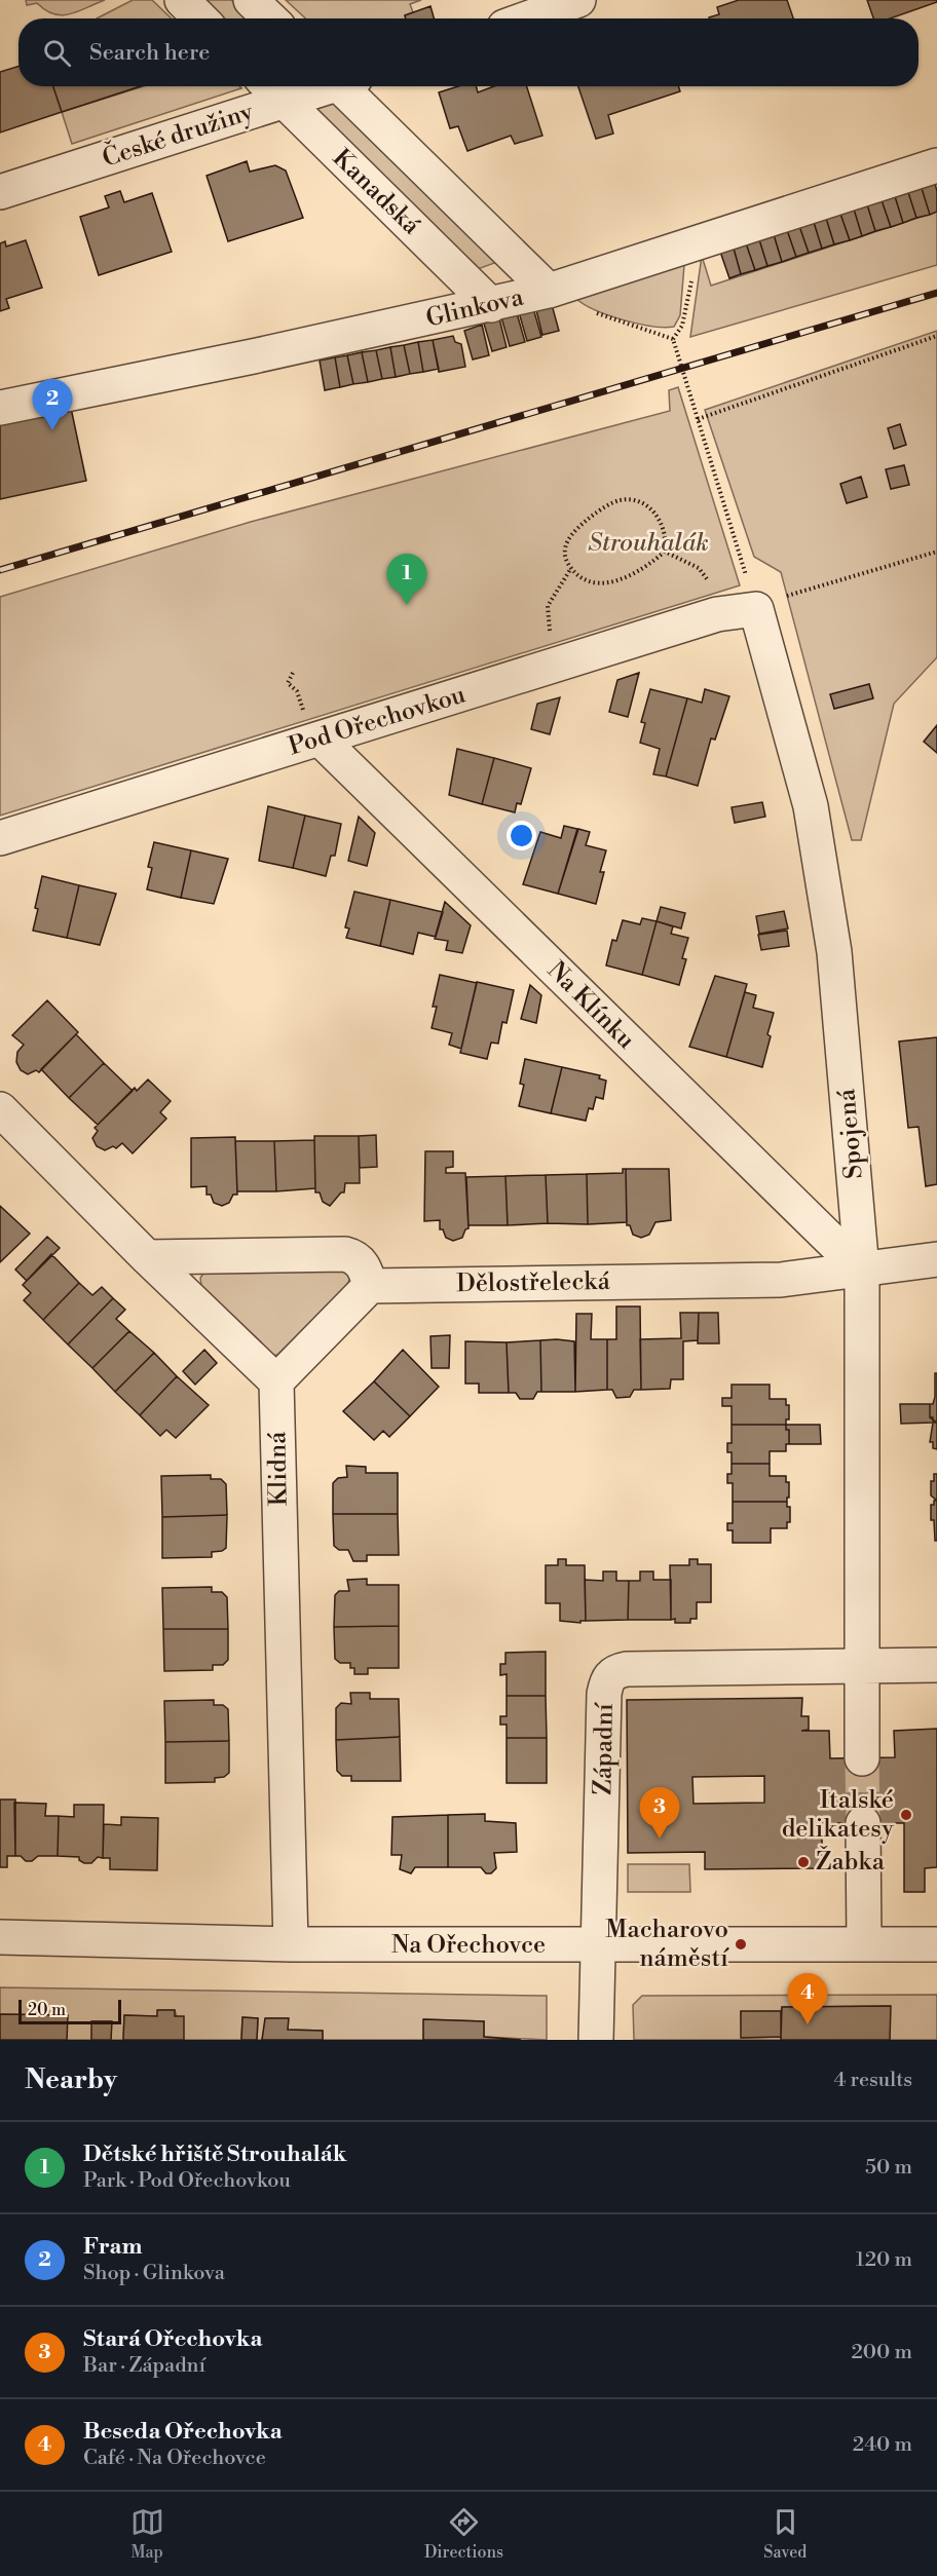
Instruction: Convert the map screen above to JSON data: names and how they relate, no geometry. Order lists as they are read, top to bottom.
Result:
{
  "streets": {
    "street": [
      "České družiny",
      "Kanadská",
      "Glinkova",
      "Pod Ořechovkou",
      "Na Klínku",
      "Spojená",
      "Dělostřelecká",
      "Klidná",
      "Západní",
      "Na Ořechovce"
    ]
  },
  "crossings": [
    ["České družiny", "Kanadská"],
    ["Kanadská", "Glinkova"],
    ["Pod Ořechovkou", "Na Klínku"],
    ["Pod Ořechovkou", "Spojená"],
    ["Na Klínku", "Spojená"],
    ["Na Klínku", "Dělostřelecká"],
    ["Spojená", "Dělostřelecká"],
    ["Spojená", "Západní"],
    ["Klidná", "Na Ořechovce"],
    ["Západní", "Na Ořechovce"]
  ],
  "parks": ["Strouhalák"],
  "places": ["Italské delikatesy", "Žabka", "Macharovo náměstí"],
  "scale_bar": "20 m",
  "page": {
    "search": "Search here",
    "pins": [
      "2",
      "1",
      "3",
      "4"
    ],
    "scale": "20 m",
    "heading": ["Nearby", "4 results"],
    "list": [
      {
        "mark": "1",
        "name": "Dětské hřiště Strouhalák",
        "note": "Park · Pod Ořechovkou",
        "value": "50 m"
      },
      {
        "mark": "2",
        "name": "Fram",
        "note": "Shop · Glinkova",
        "value": "120 m"
      },
      {
        "mark": "3",
        "name": "Stará Ořechovka",
        "note": "Bar · Západní",
        "value": "200 m"
      },
      {
        "mark": "4",
        "name": "Beseda Ořechovka",
        "note": "Café · Na Ořechovce",
        "value": "240 m"
      }
    ],
    "nav": ["Map", "Directions", "Saved"]
  }
}
